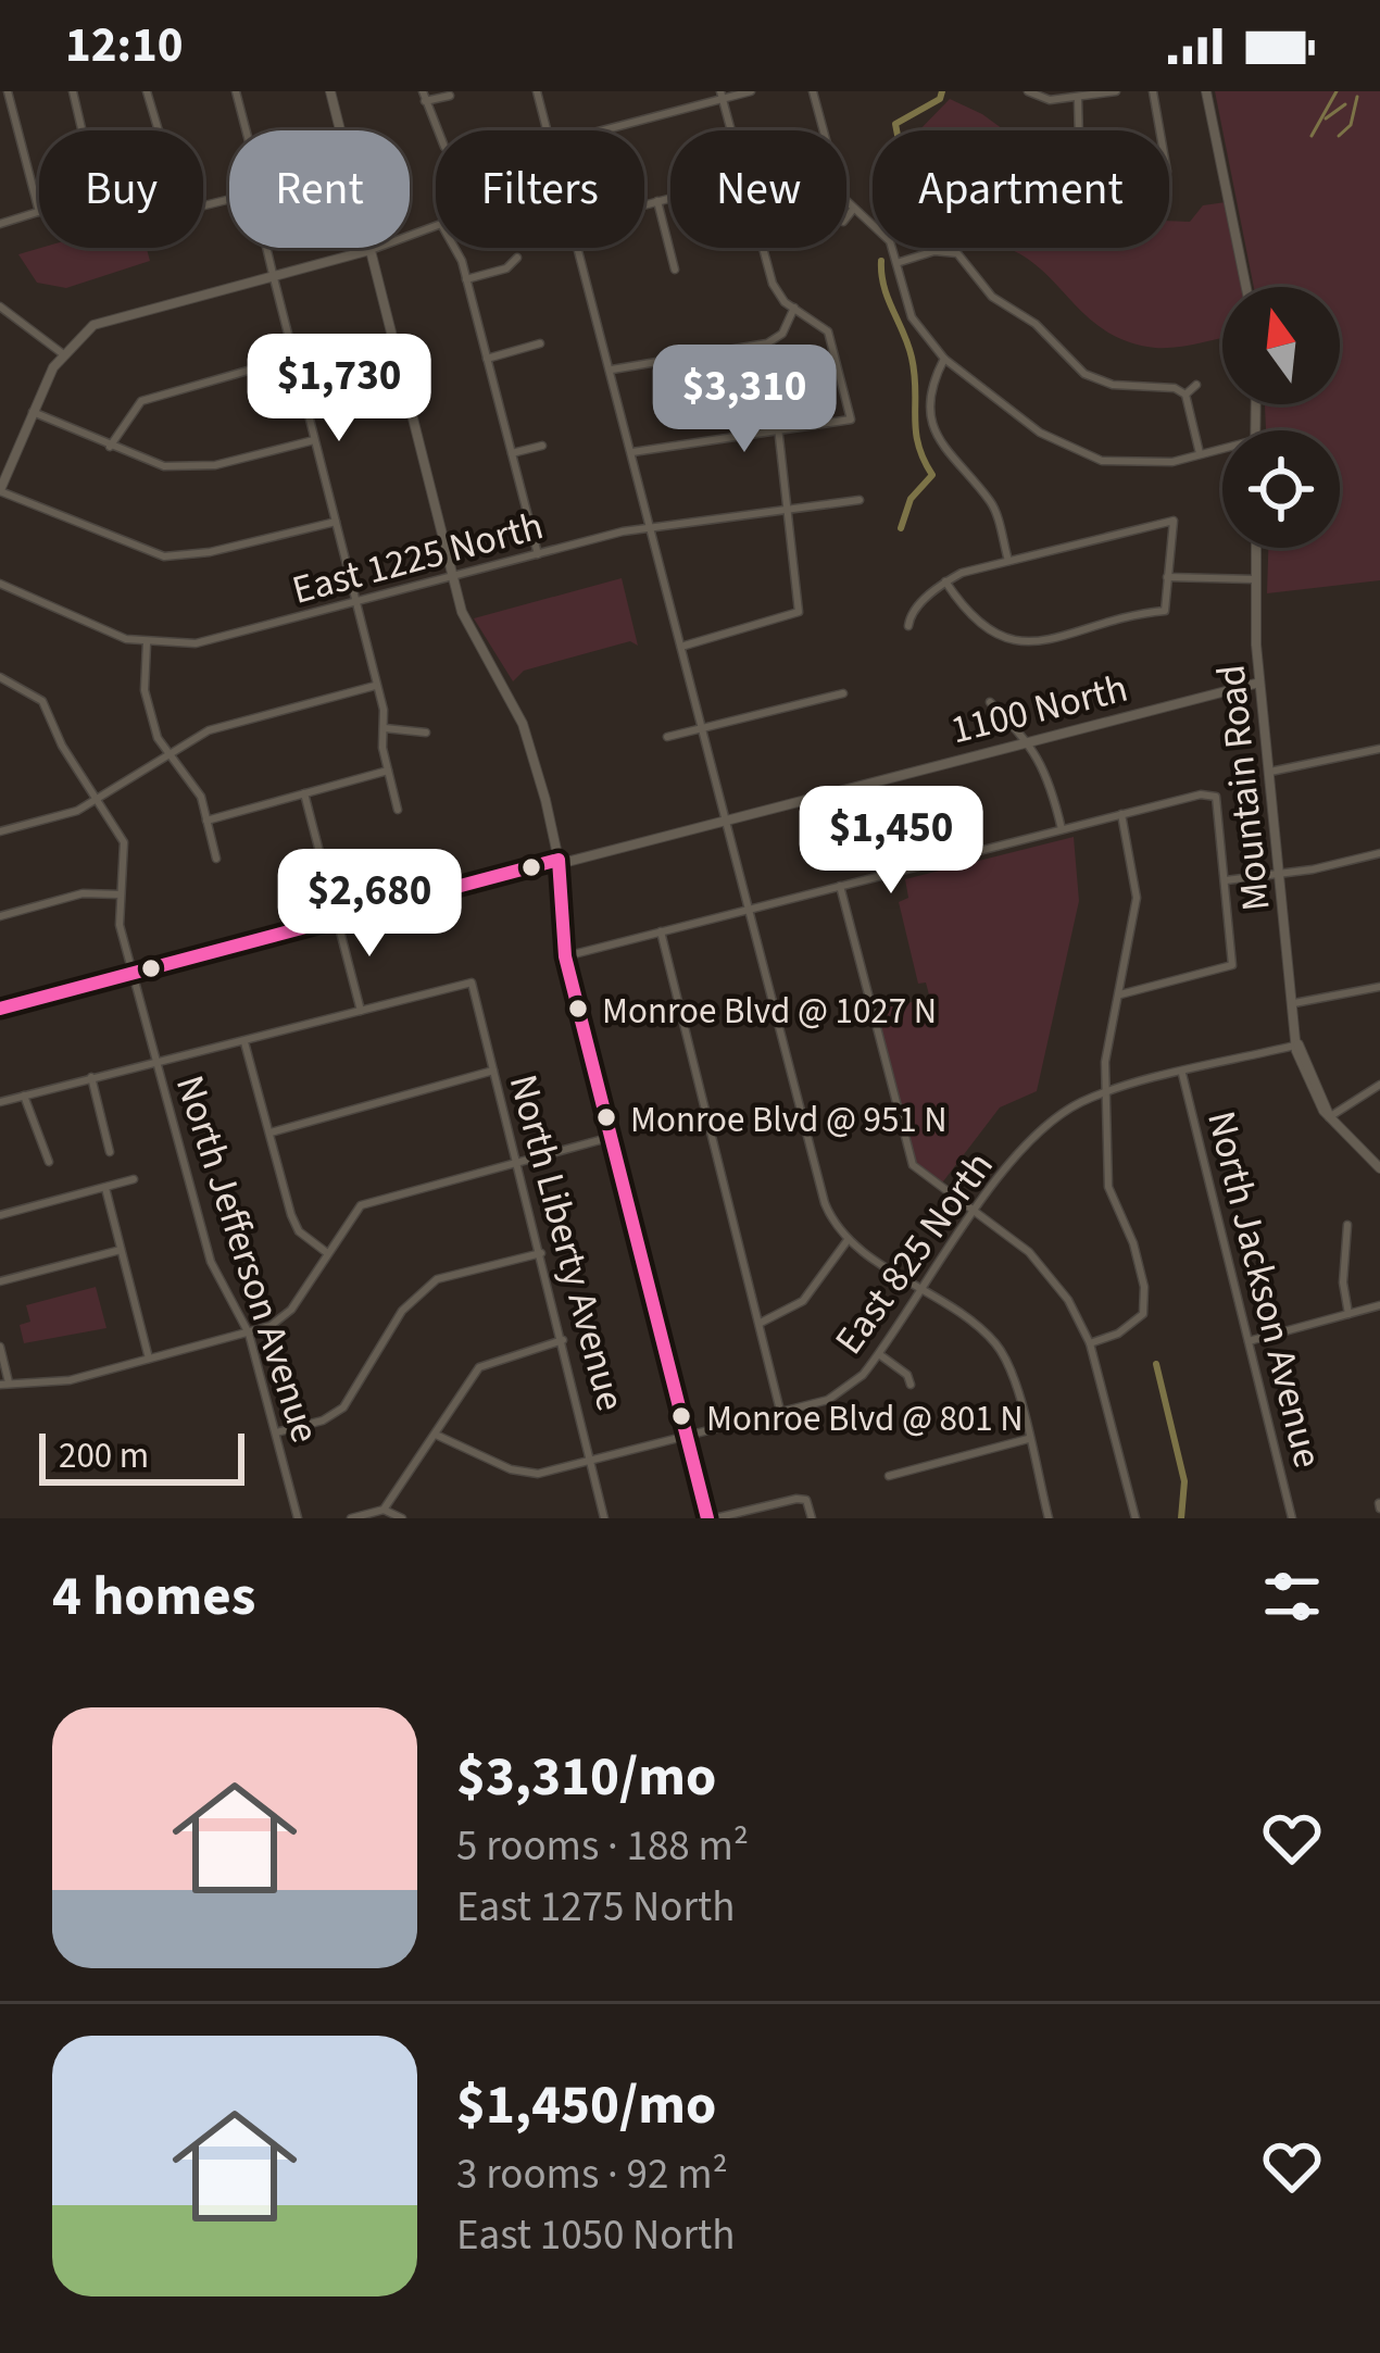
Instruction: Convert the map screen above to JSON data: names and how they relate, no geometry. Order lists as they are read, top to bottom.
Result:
{
  "streets": {
    "street": [
      "East 1225 North",
      "1100 North",
      "Mountain Road",
      "North Liberty Avenue",
      "East 825 North",
      "North Jefferson Avenue",
      "North Jackson Avenue"
    ]
  },
  "crossings": [
    ["1100 North", "Mountain Road"],
    ["1100 North", "North Jefferson Avenue"],
    ["Mountain Road", "East 825 North"],
    ["East 825 North", "North Jackson Avenue"]
  ],
  "places": ["Monroe Blvd @ 1027 N", "Monroe Blvd @ 951 N", "Monroe Blvd @ 801 N"],
  "scale_bar": "200 m",
  "north": "top",
  "page": {
    "status": "12:10",
    "chip": [
      "Buy",
      "Rent",
      "Filters",
      "New",
      "Apartment"
    ],
    "price": [
      "$1,730",
      "$3,310",
      "$1,450",
      "$2,680"
    ],
    "scale": "200 m",
    "heading": "4 homes",
    "list": [
      {
        "name": "$3,310/mo",
        "note": "5 rooms · 188 m² · East 1275 North"
      },
      {
        "name": "$1,450/mo",
        "note": "3 rooms · 92 m² · East 1050 North"
      }
    ]
  }
}
